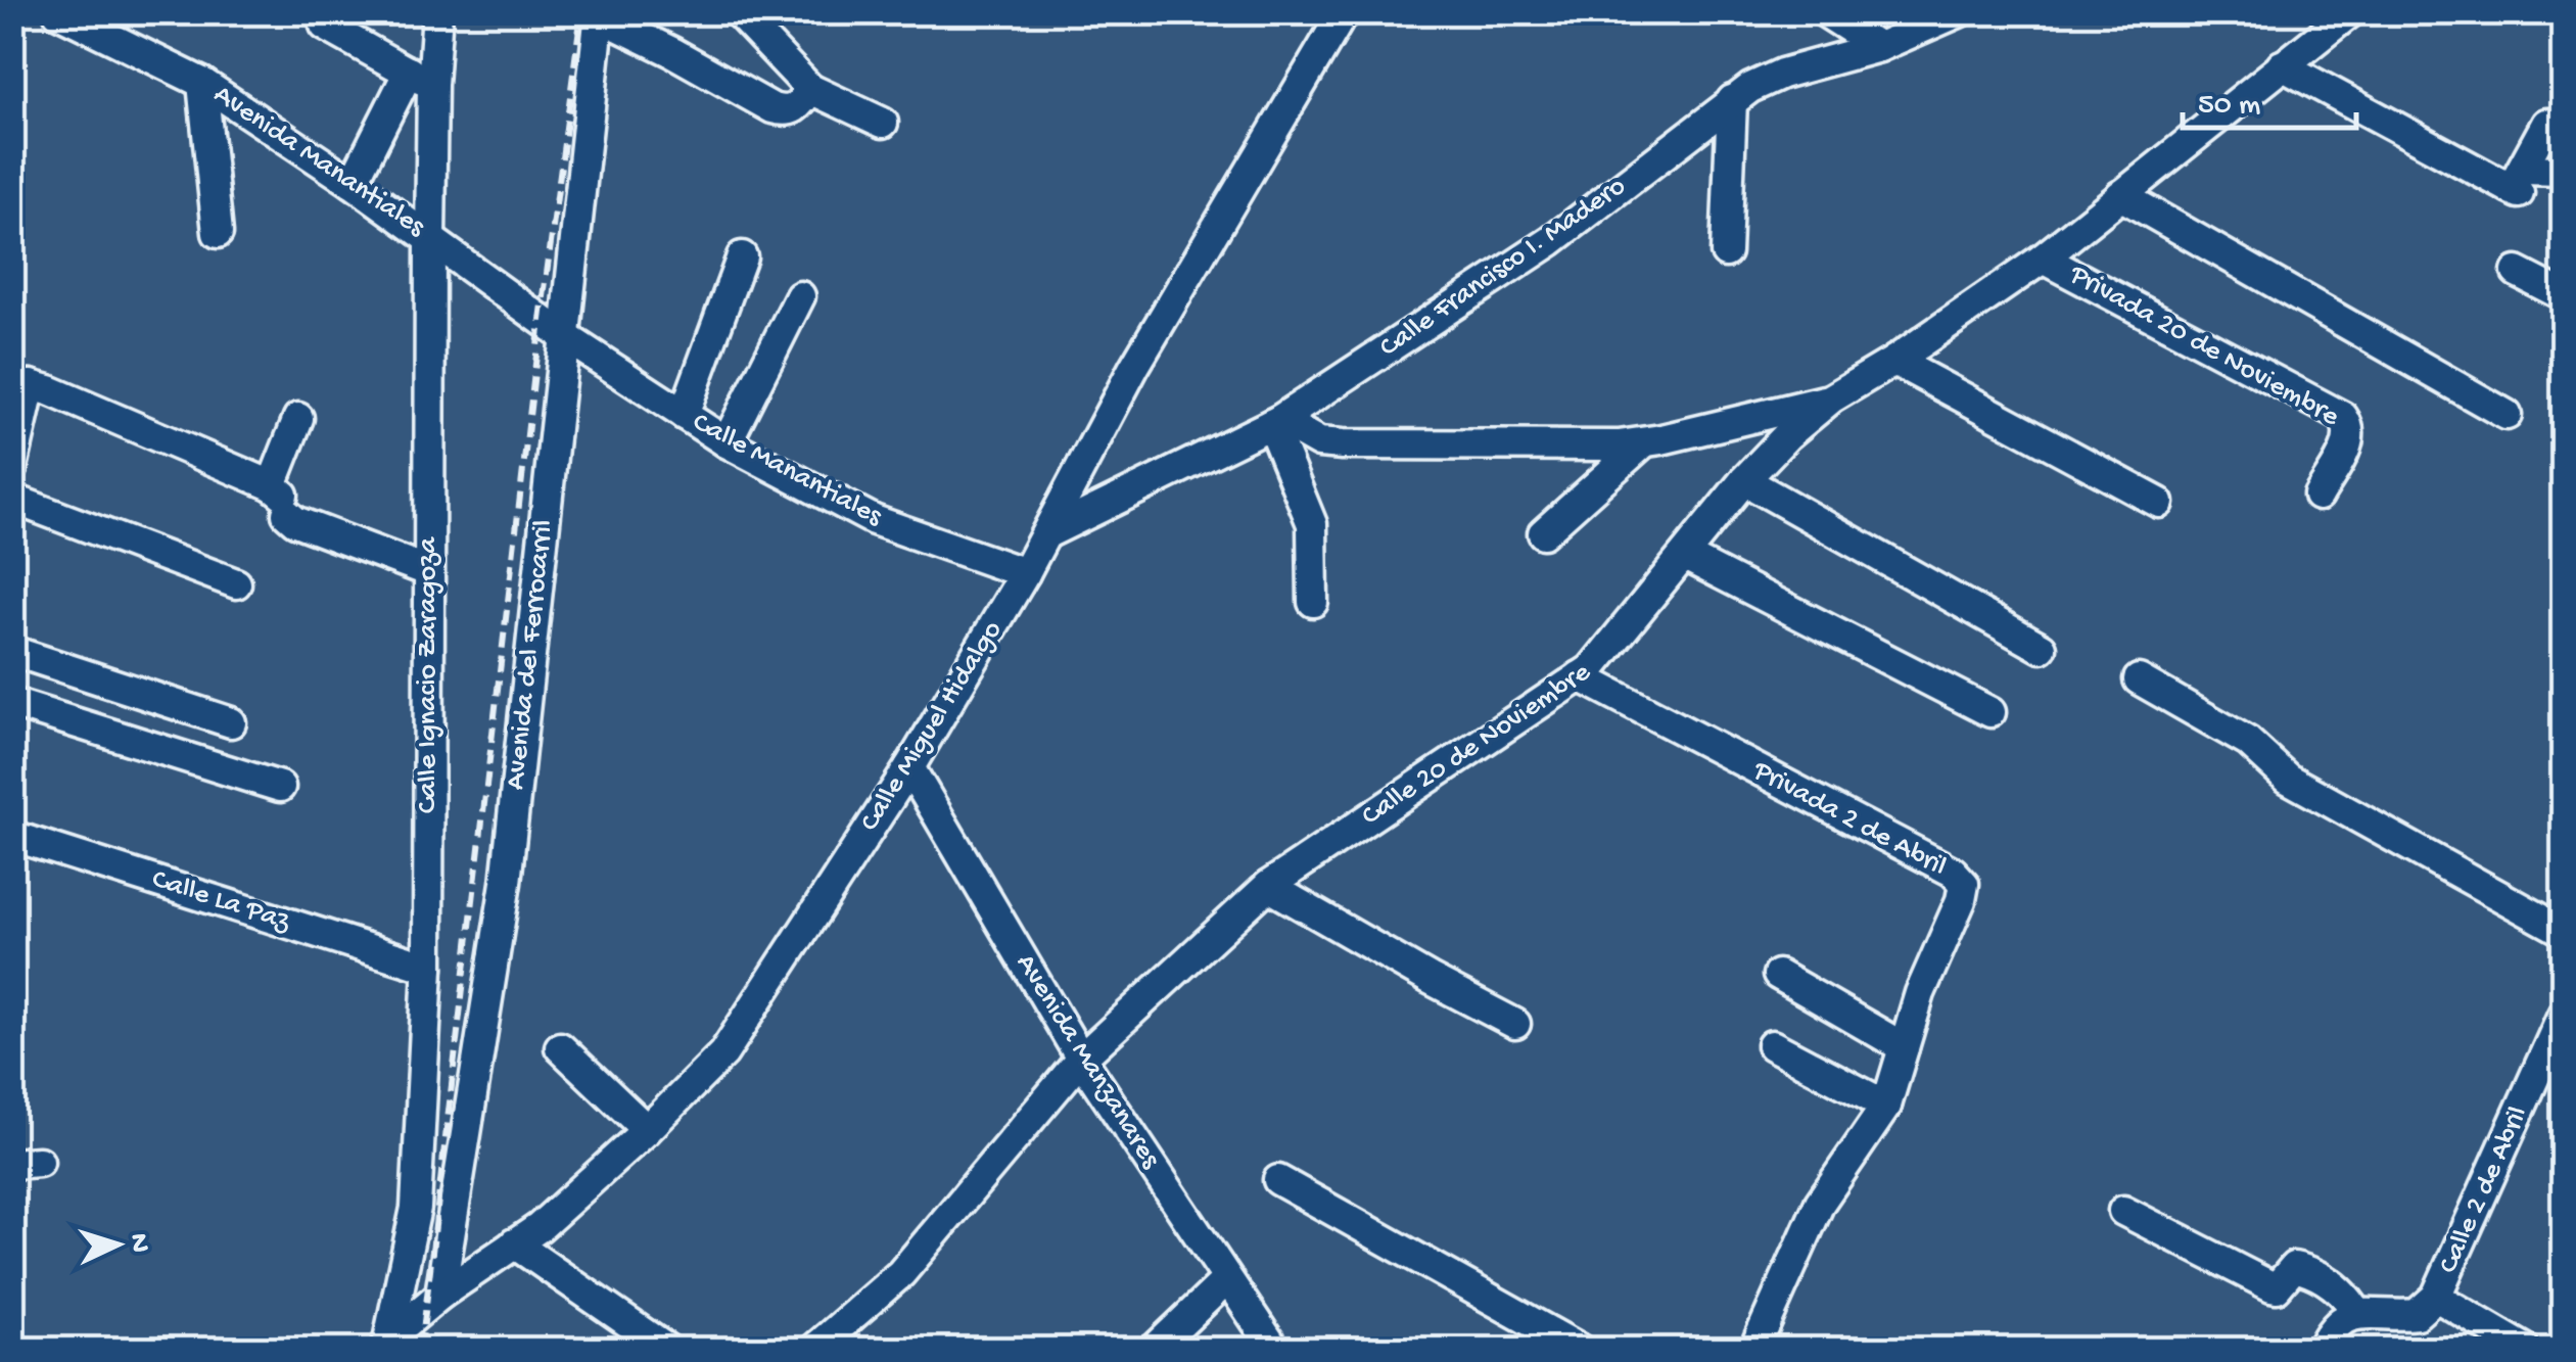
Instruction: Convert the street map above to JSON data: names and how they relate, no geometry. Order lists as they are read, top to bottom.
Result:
{
  "streets": {
    "street": [
      "Avenida Manantiales",
      "Calle Francisco I. Madero",
      "Privada 20 de Noviembre",
      "Calle Manantiales",
      "Avenida del Ferrocarril",
      "Calle Ignacio Zaragoza",
      "Calle Miguel Hidalgo",
      "Calle 20 de Noviembre",
      "Privada 2 de Abril",
      "Calle La Paz",
      "Avenida Manzanares",
      "Calle 2 de Abril"
    ]
  },
  "crossings": [
    ["Avenida Manantiales", "Calle Manantiales"],
    ["Avenida Manantiales", "Avenida del Ferrocarril"],
    ["Avenida Manantiales", "Calle Ignacio Zaragoza"],
    ["Calle Francisco I. Madero", "Calle Miguel Hidalgo"],
    ["Privada 20 de Noviembre", "Calle 20 de Noviembre"],
    ["Calle Manantiales", "Avenida del Ferrocarril"],
    ["Calle Manantiales", "Calle Miguel Hidalgo"],
    ["Avenida del Ferrocarril", "Calle Miguel Hidalgo"],
    ["Calle Ignacio Zaragoza", "Calle Miguel Hidalgo"],
    ["Calle Ignacio Zaragoza", "Calle La Paz"],
    ["Calle Miguel Hidalgo", "Avenida Manzanares"],
    ["Calle 20 de Noviembre", "Privada 2 de Abril"],
    ["Calle 20 de Noviembre", "Avenida Manzanares"]
  ],
  "scale_bar": "50 m",
  "north": "right"
}
